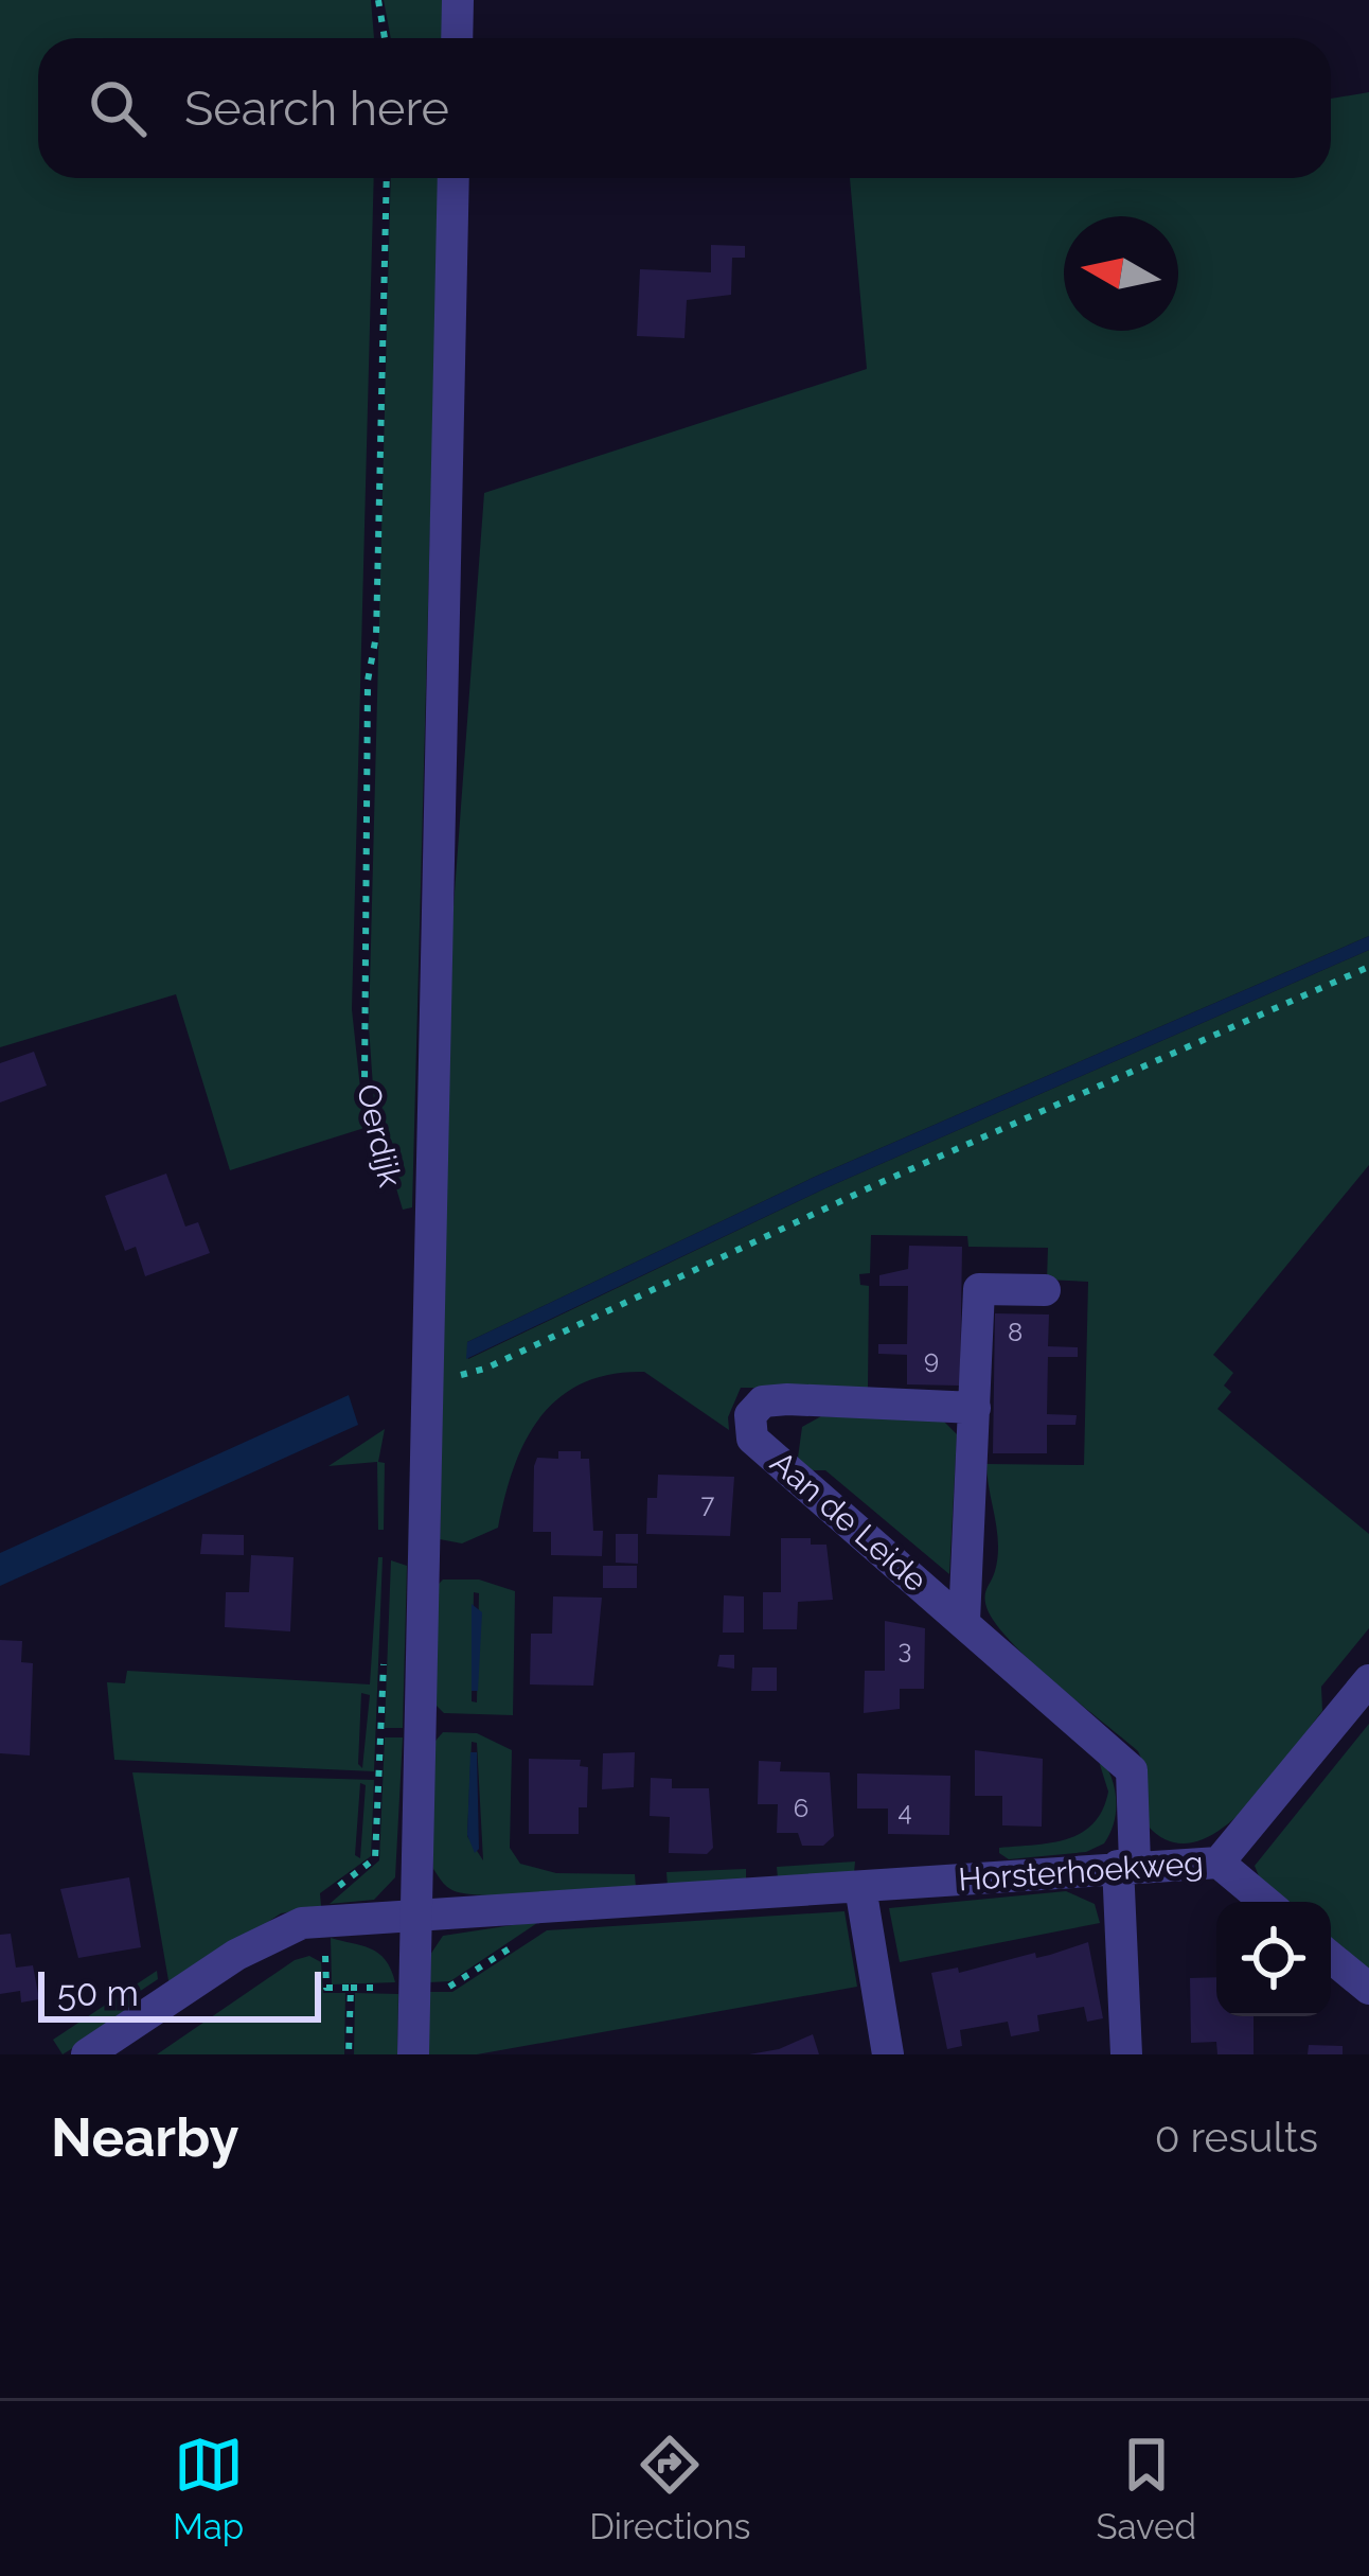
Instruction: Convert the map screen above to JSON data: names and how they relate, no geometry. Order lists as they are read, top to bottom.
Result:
{
  "streets": {
    "street": ["Oerdijk", "Aan de Leide", "Horsterhoekweg"]
  },
  "crossings": [
    ["Oerdijk", "Horsterhoekweg"],
    ["Aan de Leide", "Horsterhoekweg"]
  ],
  "house_numbers": [
    "8",
    "9",
    "7",
    "3",
    "6",
    "4"
  ],
  "scale_bar": "50 m",
  "north": "left",
  "page": {
    "search": "Search here",
    "scale": "50 m",
    "heading": ["Nearby", "0 results"],
    "nav": ["Map", "Directions", "Saved"]
  }
}
